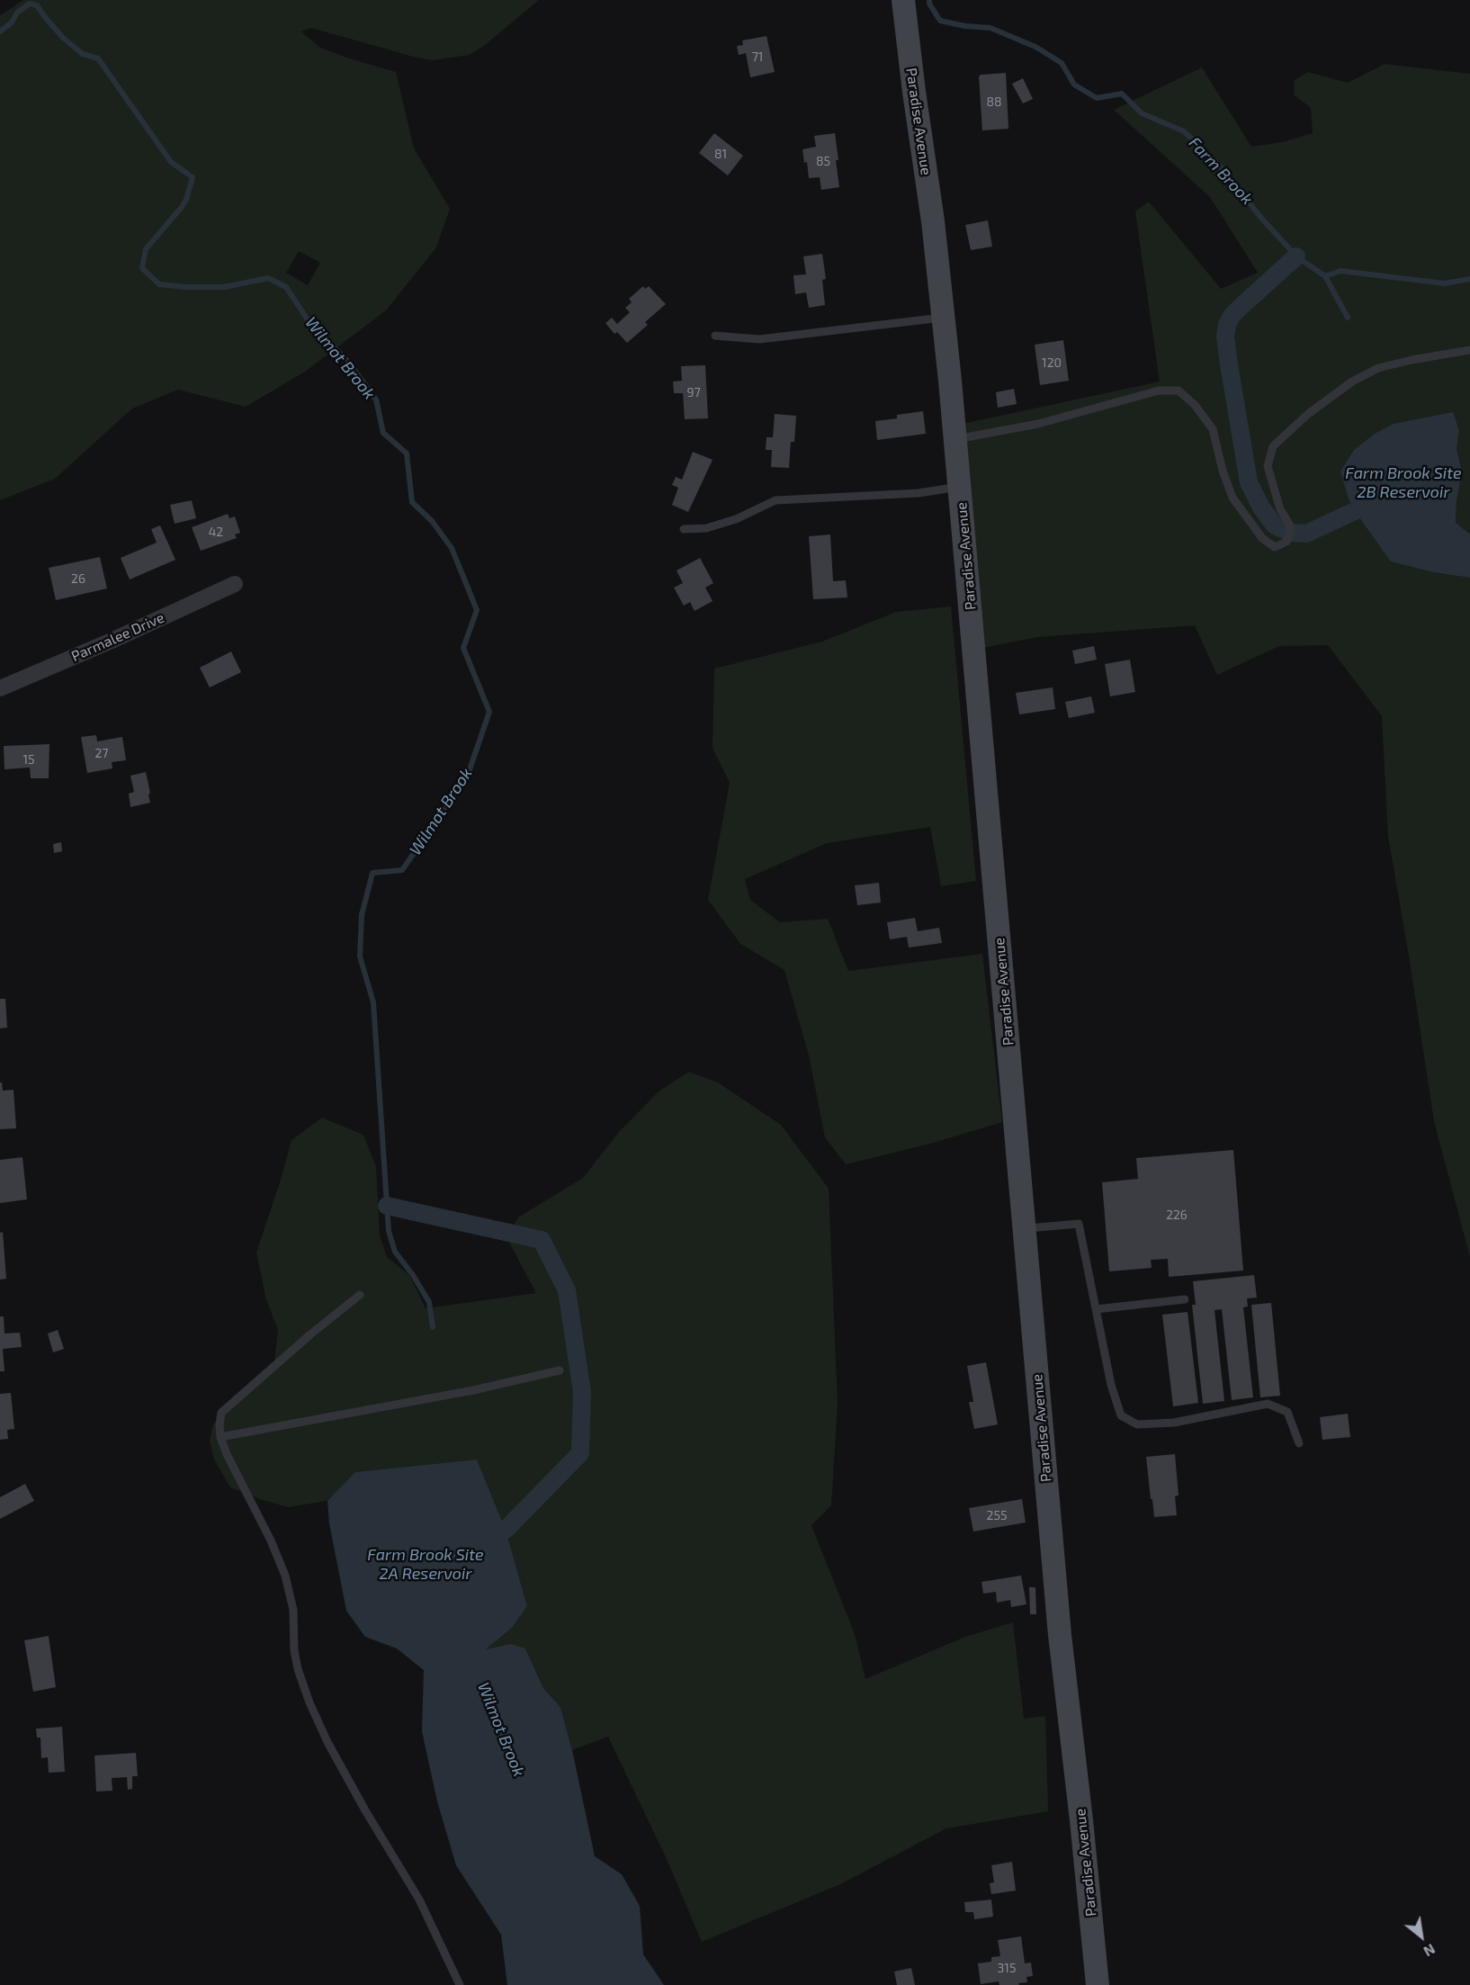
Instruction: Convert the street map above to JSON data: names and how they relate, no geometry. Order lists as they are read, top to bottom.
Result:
{
  "streets": {
    "street": ["Paradise Avenue", "Parmalee Drive"]
  },
  "water": [
    "Farm Brook",
    "Wilmot Brook",
    "Farm Brook Site 2B Reservoir",
    "Farm Brook Site 2A Reservoir"
  ],
  "house_numbers": [
    "71",
    "88",
    "81",
    "85",
    "120",
    "97",
    "42",
    "26",
    "27",
    "15",
    "226",
    "255",
    "315"
  ],
  "north": "bottom right"
}
